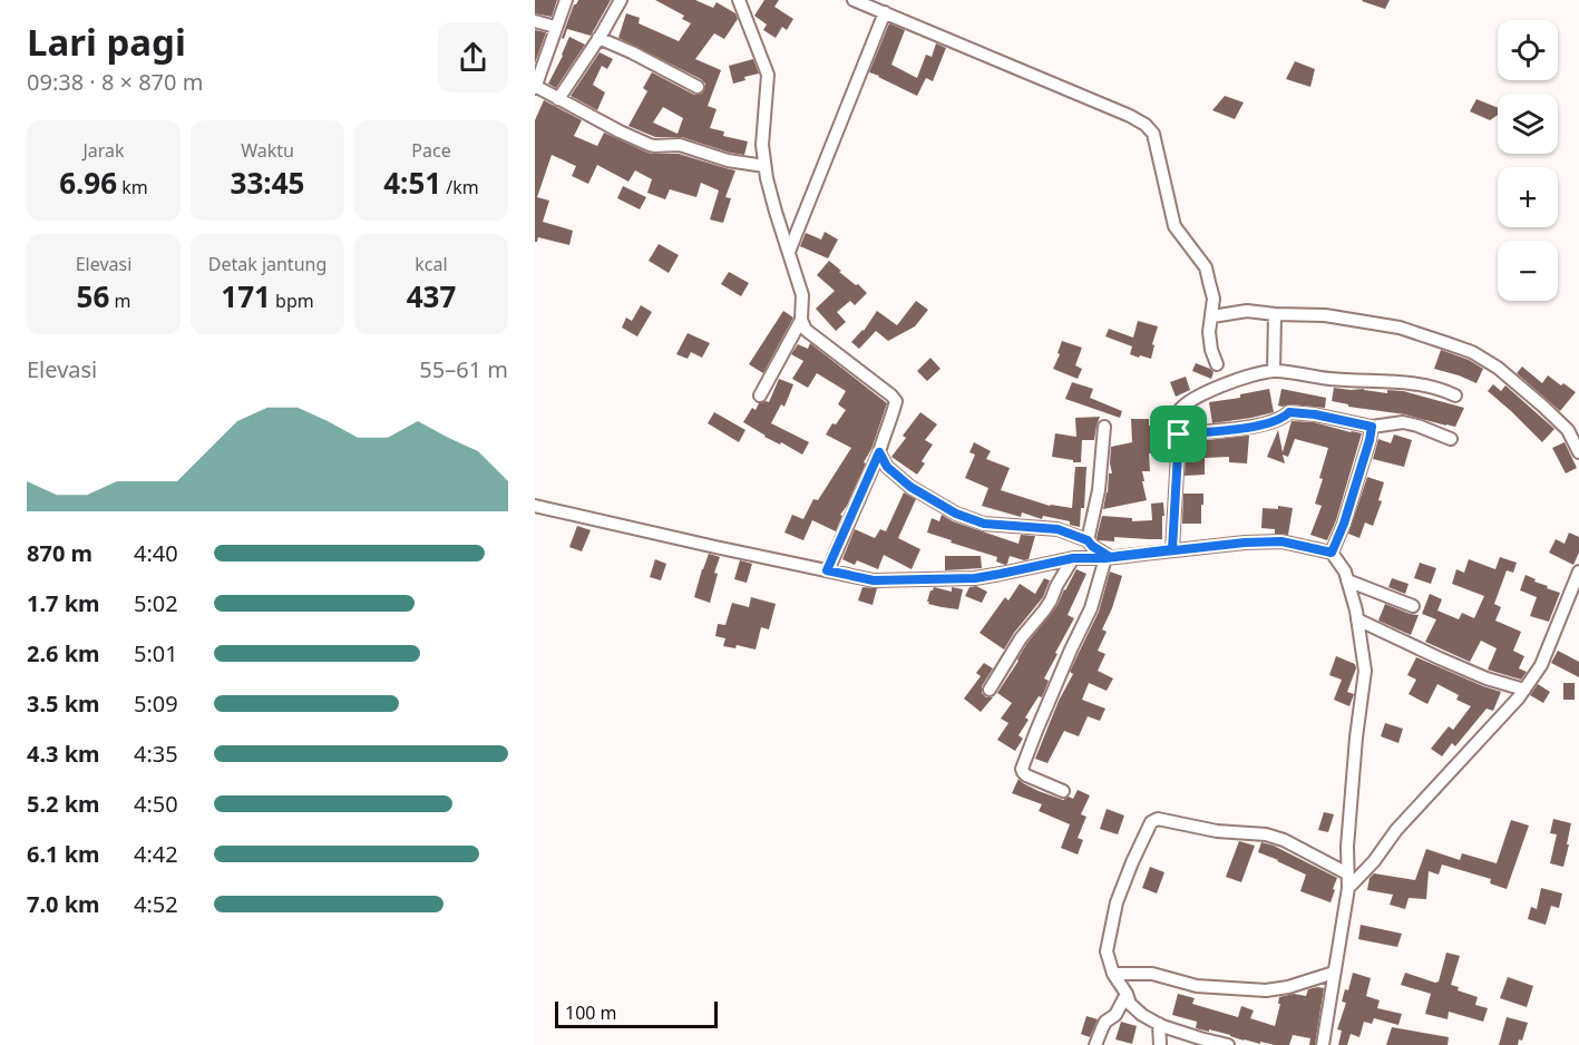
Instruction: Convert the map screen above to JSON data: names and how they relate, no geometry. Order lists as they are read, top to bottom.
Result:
{
  "scale_bar": "100 m",
  "page": {
    "heading": ["Lari pagi", "09:38 · 8 × 870 m"],
    "map_buttons": ["+", "−"],
    "stats": [
      ["Jarak", "6.96 km"],
      ["Waktu", "33:45"],
      ["Pace", "4:51 /km"],
      ["Elevasi", "56 m"],
      ["Detak jantung", "171 bpm"],
      ["kcal", "437"]
    ],
    "chart": ["Elevasi", "55–61 m"],
    "list": [
      {
        "name": "870 m",
        "note": "4:40"
      },
      {
        "name": "1.7 km",
        "note": "5:02"
      },
      {
        "name": "2.6 km",
        "note": "5:01"
      },
      {
        "name": "3.5 km",
        "note": "5:09"
      },
      {
        "name": "4.3 km",
        "note": "4:35"
      },
      {
        "name": "5.2 km",
        "note": "4:50"
      },
      {
        "name": "6.1 km",
        "note": "4:42"
      },
      {
        "name": "7.0 km",
        "note": "4:52"
      }
    ],
    "scale": "100 m"
  }
}
